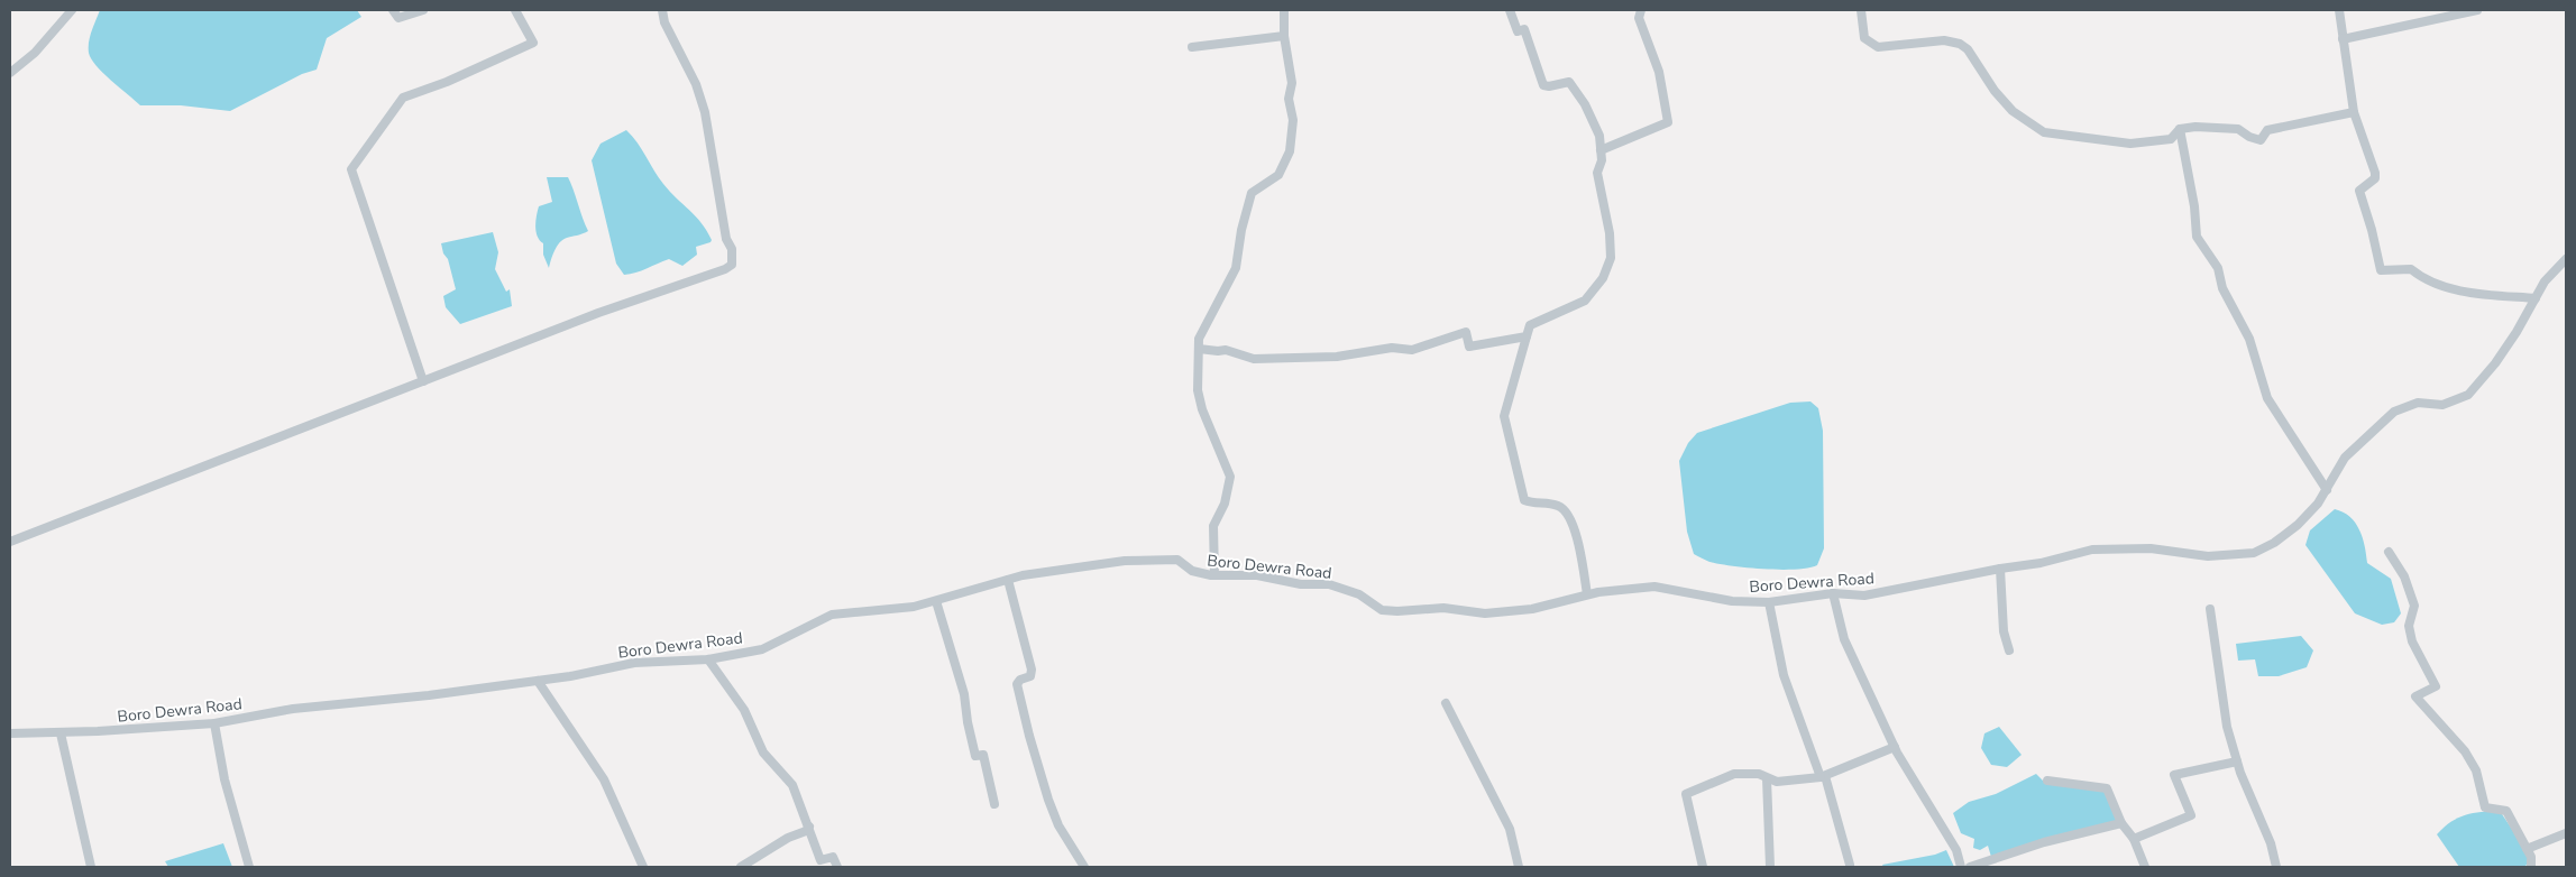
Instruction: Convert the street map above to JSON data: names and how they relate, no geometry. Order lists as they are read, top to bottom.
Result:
{
  "streets": {
    "street": ["Boro Dewra Road"]
  }
}
